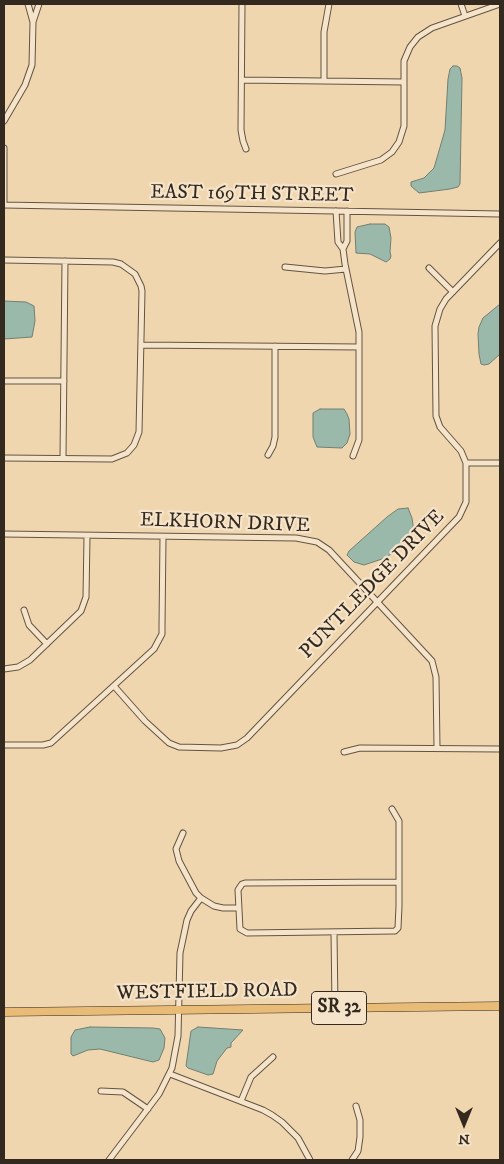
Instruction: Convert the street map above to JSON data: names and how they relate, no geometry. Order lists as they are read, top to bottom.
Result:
{
  "streets": {
    "main road": ["WESTFIELD ROAD", "SR 32"],
    "street": ["EAST 169TH STREET", "ELKHORN DRIVE", "PUNTLEDGE DRIVE"]
  },
  "crossings": [
    ["ELKHORN DRIVE", "PUNTLEDGE DRIVE"]
  ],
  "north": "bottom"
}
